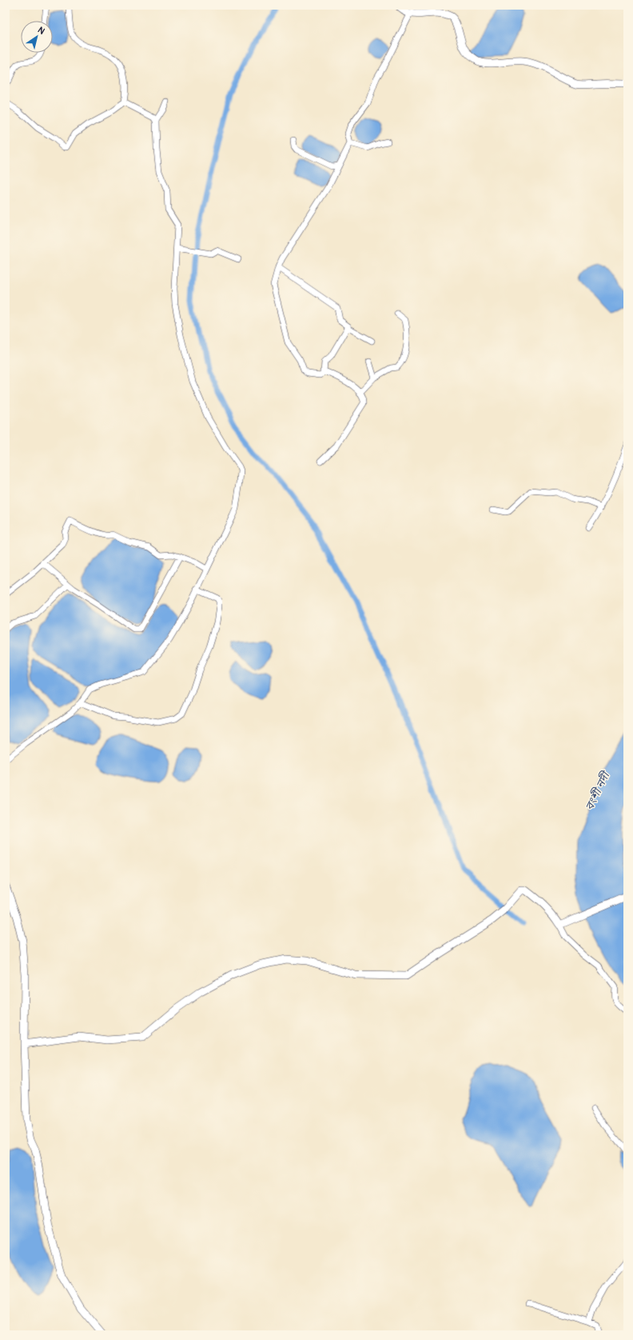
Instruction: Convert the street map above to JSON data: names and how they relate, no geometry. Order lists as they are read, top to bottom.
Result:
{
  "water": ["বংশী নদী"],
  "north": "top right"
}
